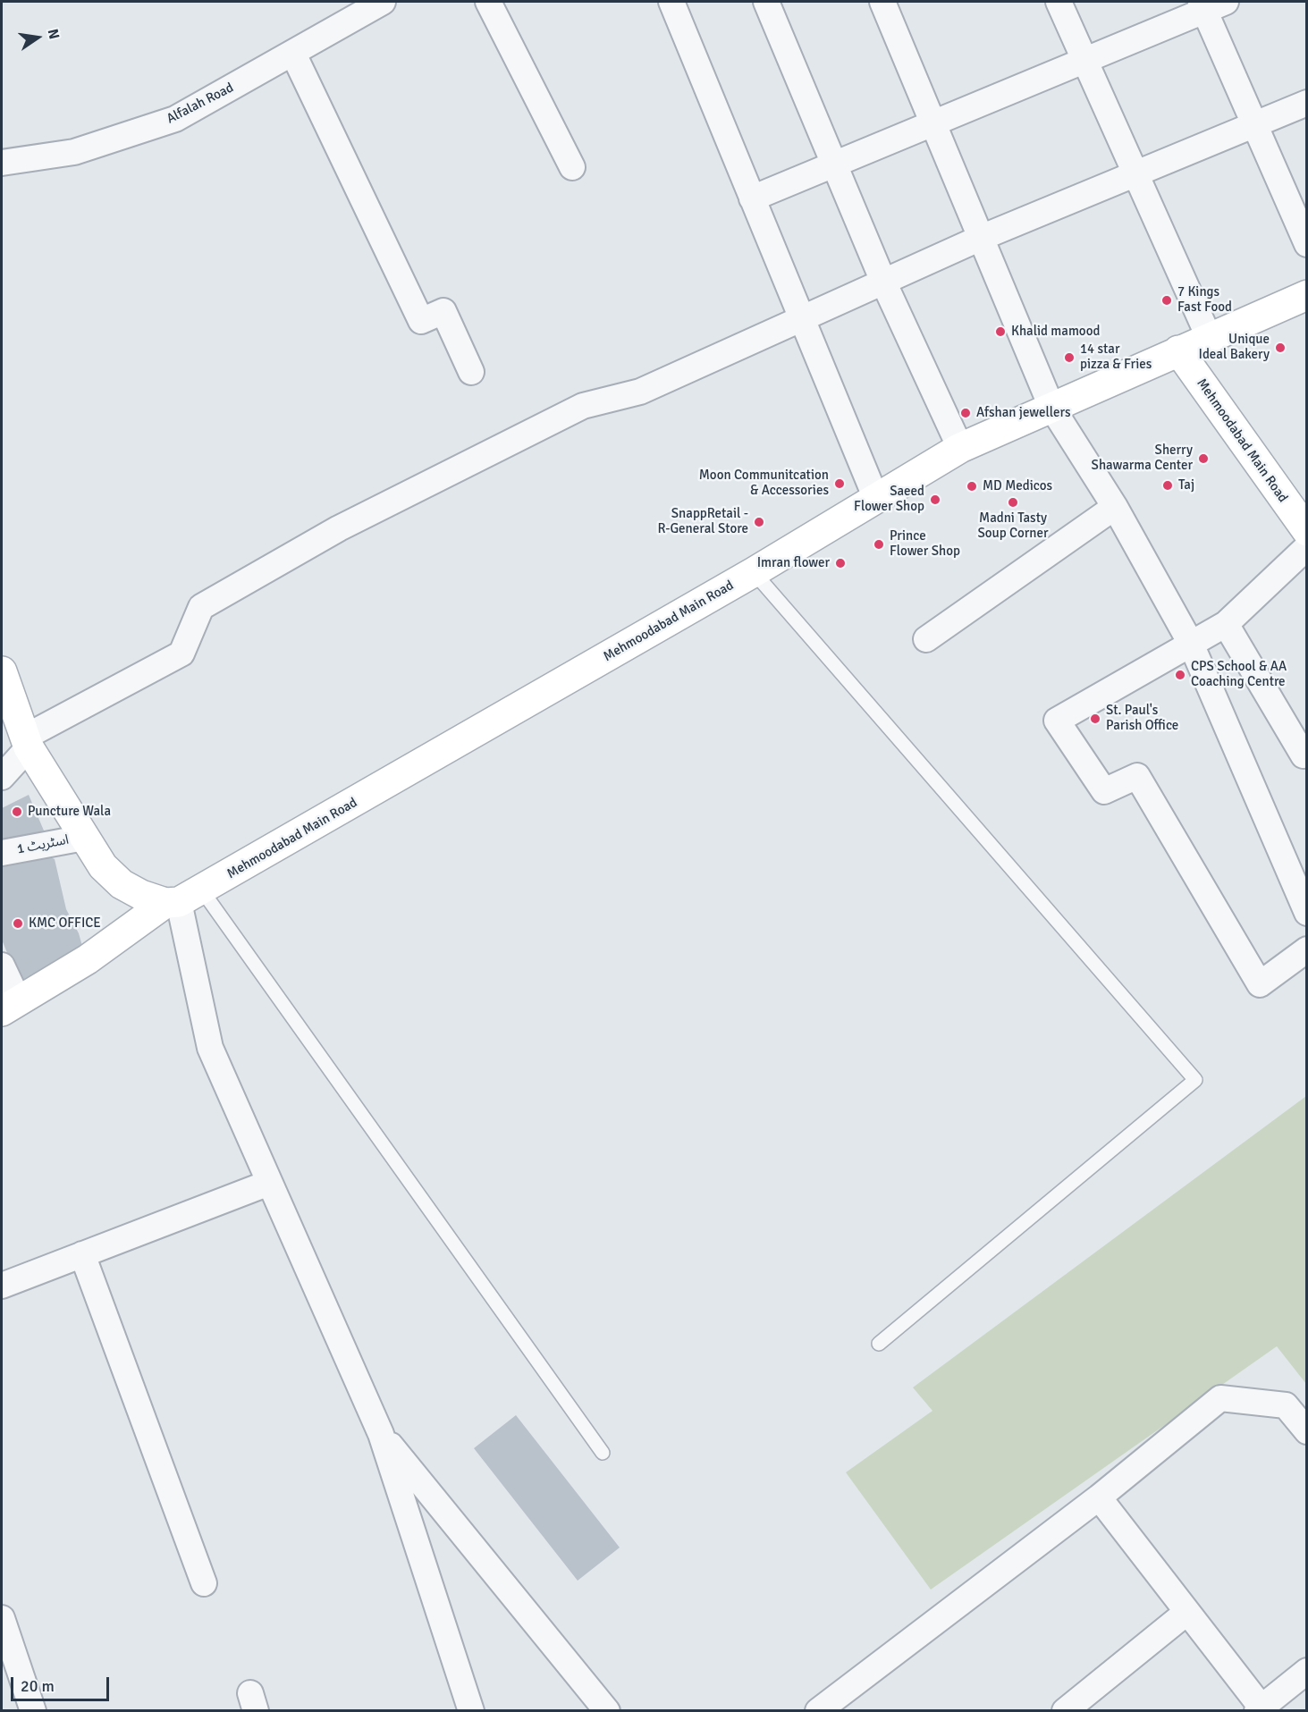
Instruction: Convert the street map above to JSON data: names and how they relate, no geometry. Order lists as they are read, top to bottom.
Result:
{
  "streets": {
    "main road": ["Mehmoodabad Main Road"],
    "street": ["Alfalah Road", "اسٹریٹ 1"]
  },
  "places": [
    "7 Kings Fast Food",
    "Khalid mamood",
    "Unique Ideal Bakery",
    "14 star pizza & Fries",
    "Afshan jewellers",
    "Sherry Shawarma Center",
    "Moon Communitcation & Accessories",
    "Taj",
    "MD Medicos",
    "Saeed Flower Shop",
    "Madni Tasty Soup Corner",
    "SnappRetail - R-General Store",
    "Prince Flower Shop",
    "Imran flower",
    "CPS School & AA Coaching Centre",
    "St. Paul's Parish Office",
    "Puncture Wala",
    "KMC OFFICE"
  ],
  "scale_bar": "20 m",
  "north": "right"
}
